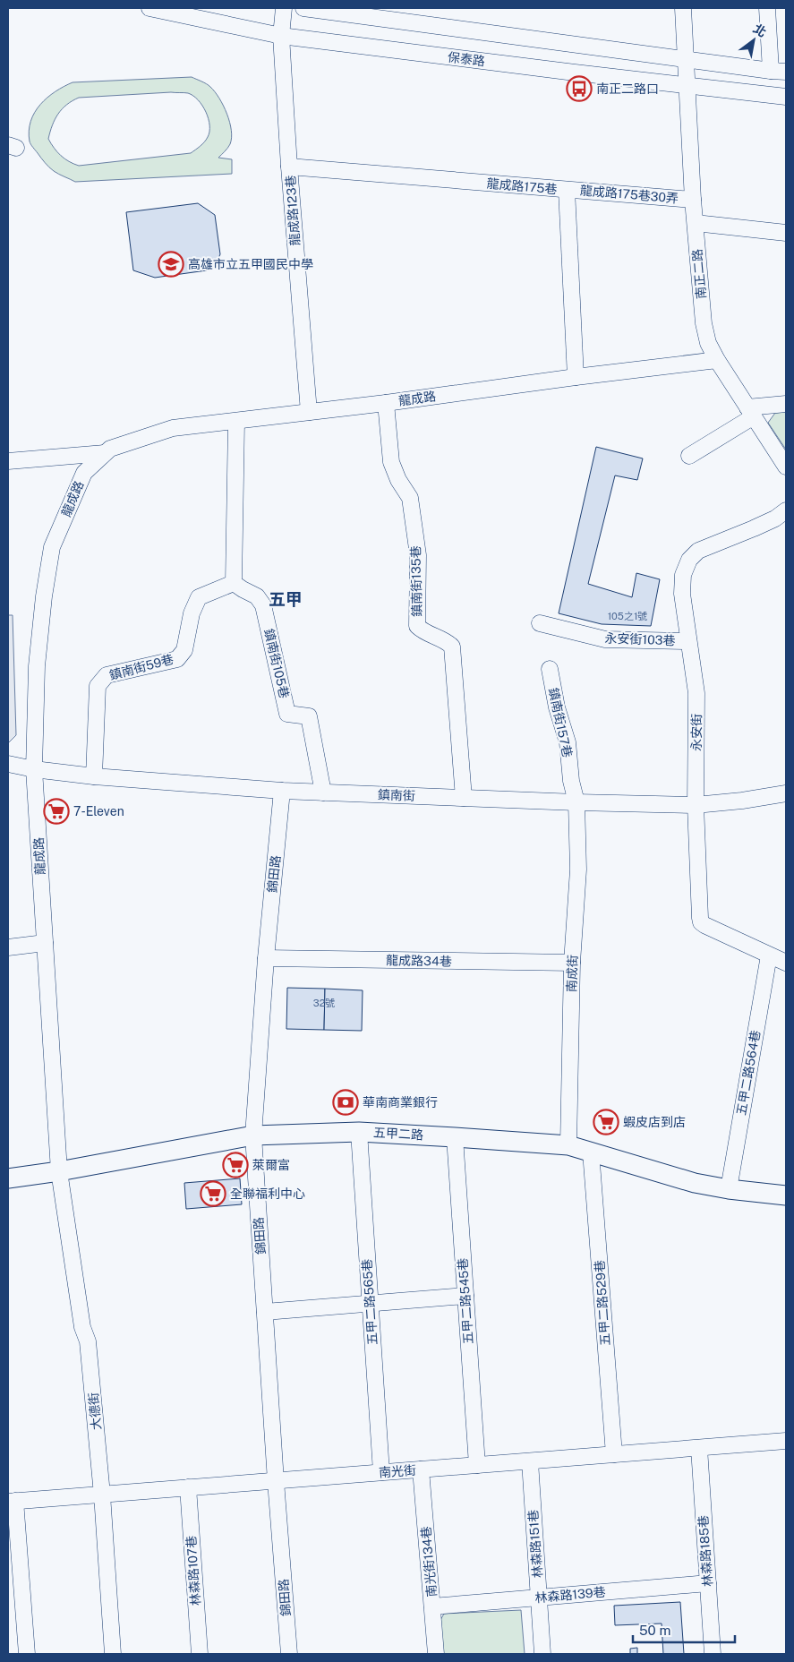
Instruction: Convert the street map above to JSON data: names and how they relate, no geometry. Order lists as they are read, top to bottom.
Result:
{
  "streets": {
    "main road": ["五甲二路"],
    "street": [
      "保泰路",
      "龍成路175巷",
      "龍成路175巷30弄",
      "龍成路123巷",
      "南正二路",
      "龍成路",
      "鎮南街135巷",
      "永安街103巷",
      "鎮南街105巷",
      "鎮南街59巷",
      "鎮南街157巷",
      "永安街",
      "鎮南街",
      "錦田路",
      "龍成路34巷",
      "南成街",
      "五甲二路564巷",
      "五甲二路545巷",
      "五甲二路565巷",
      "五甲二路529巷",
      "大德街",
      "南光街",
      "林森路151巷",
      "林森路185巷",
      "南光街134巷",
      "林森路107巷",
      "林森路139巷"
    ]
  },
  "crossings": [
    ["保泰路", "龍成路123巷"],
    ["保泰路", "南正二路"],
    ["龍成路175巷", "龍成路175巷30弄"],
    ["龍成路175巷", "龍成路123巷"],
    ["龍成路175巷", "龍成路"],
    ["龍成路175巷30弄", "南正二路"],
    ["龍成路123巷", "龍成路"],
    ["南正二路", "龍成路"],
    ["龍成路", "鎮南街135巷"],
    ["龍成路", "鎮南街"],
    ["龍成路", "五甲二路"],
    ["龍成路", "大德街"],
    ["鎮南街135巷", "鎮南街"],
    ["永安街103巷", "永安街"],
    ["鎮南街105巷", "鎮南街59巷"],
    ["鎮南街105巷", "鎮南街"],
    ["鎮南街59巷", "鎮南街"],
    ["鎮南街157巷", "鎮南街"],
    ["鎮南街157巷", "南成街"],
    ["永安街", "鎮南街"],
    ["永安街", "五甲二路564巷"],
    ["鎮南街", "錦田路"],
    ["鎮南街", "南成街"],
    ["錦田路", "龍成路34巷"],
    ["錦田路", "五甲二路"],
    ["錦田路", "南光街"],
    ["龍成路34巷", "南成街"],
    ["南成街", "五甲二路"],
    ["五甲二路564巷", "五甲二路"],
    ["五甲二路", "五甲二路545巷"],
    ["五甲二路", "五甲二路565巷"],
    ["五甲二路", "五甲二路529巷"],
    ["五甲二路", "大德街"],
    ["五甲二路545巷", "南光街"],
    ["五甲二路565巷", "南光街"],
    ["五甲二路529巷", "南光街"],
    ["大德街", "南光街"],
    ["南光街", "林森路151巷"],
    ["南光街", "林森路185巷"],
    ["南光街", "南光街134巷"],
    ["南光街", "林森路107巷"],
    ["林森路151巷", "林森路139巷"],
    ["林森路185巷", "林森路139巷"],
    ["南光街134巷", "林森路139巷"]
  ],
  "districts": ["五甲"],
  "places": {
    "bus stop": ["南正二路口"],
    "school or university": ["高雄市立五甲國民中學"],
    "supermarket": [
      "7-Eleven",
      "蝦皮店到店",
      "萊爾富",
      "全聯福利中心"
    ],
    "bank": ["華南商業銀行"]
  },
  "house_numbers": ["105之1號", "32號"],
  "scale_bar": "50 m",
  "north": "top right"
}
